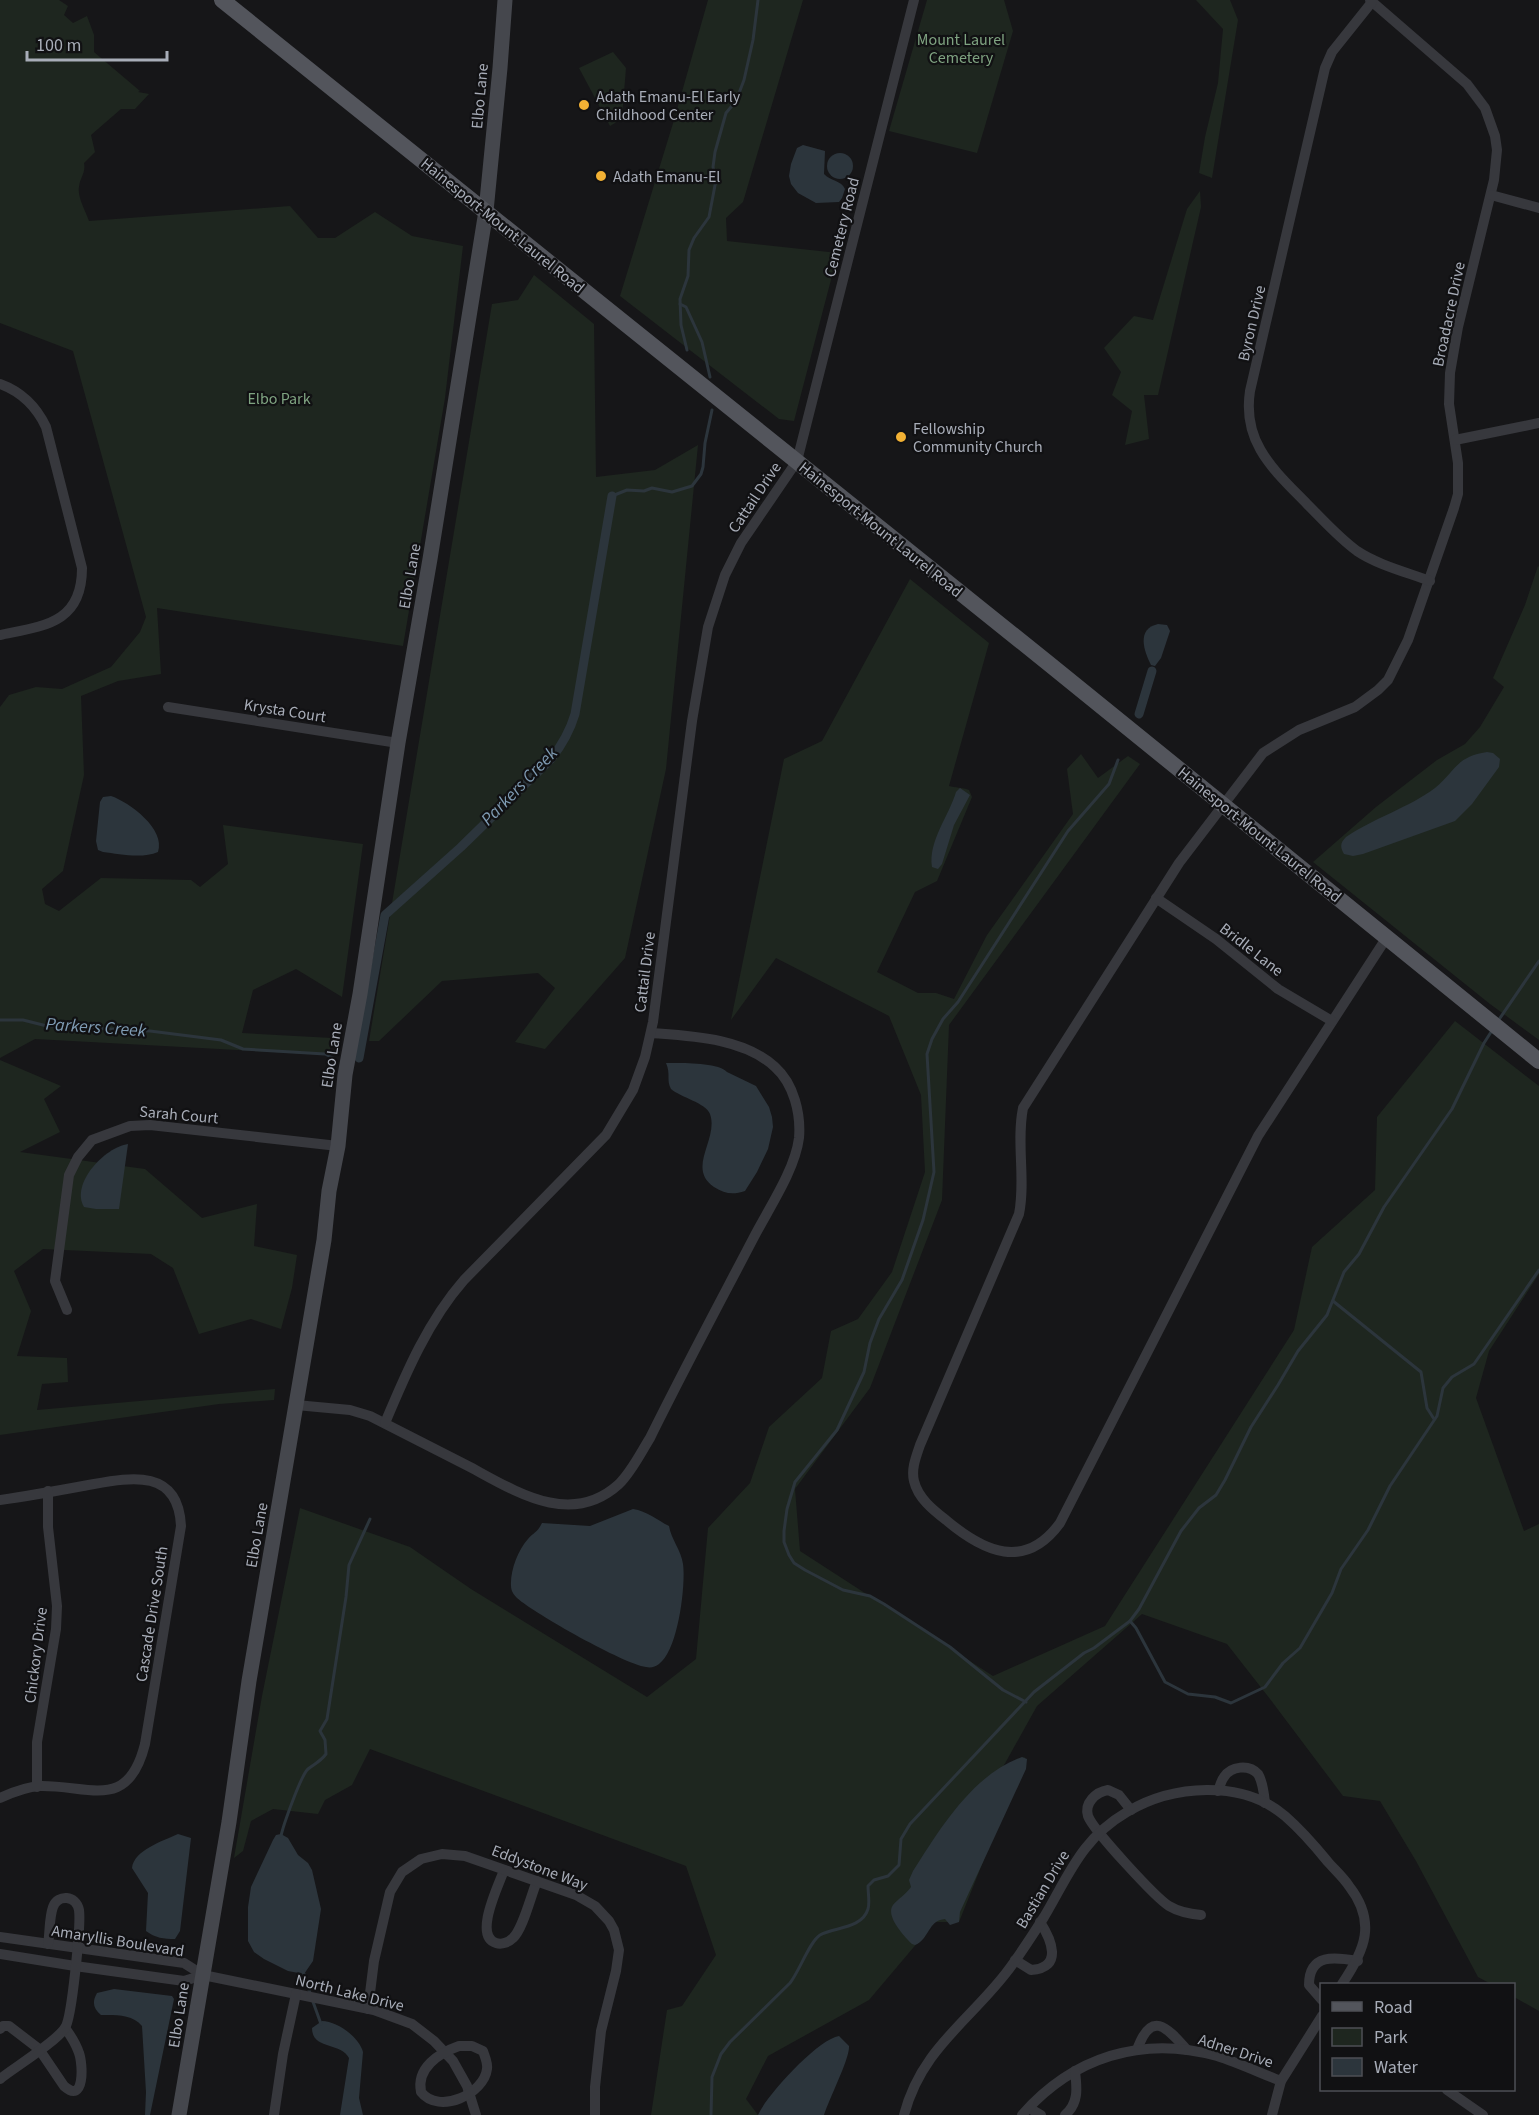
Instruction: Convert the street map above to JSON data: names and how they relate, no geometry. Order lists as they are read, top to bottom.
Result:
{
  "streets": {
    "main road": ["Hainesport-Mount Laurel Road"],
    "street": [
      "Elbo Lane",
      "Cemetery Road",
      "Broadacre Drive",
      "Byron Drive",
      "Cattail Drive",
      "Krysta Court",
      "Bridle Lane",
      "Sarah Court",
      "Cascade Drive South",
      "Chickory Drive",
      "Eddystone Way",
      "Bastian Drive",
      "Amaryllis Boulevard",
      "North Lake Drive",
      "Adner Drive"
    ]
  },
  "crossings": [
    ["Elbo Lane", "Hainesport-Mount Laurel Road"],
    ["Elbo Lane", "Krysta Court"],
    ["Elbo Lane", "Sarah Court"],
    ["Elbo Lane", "Amaryllis Boulevard"],
    ["Elbo Lane", "North Lake Drive"],
    ["Hainesport-Mount Laurel Road", "Cemetery Road"],
    ["Hainesport-Mount Laurel Road", "Broadacre Drive"],
    ["Hainesport-Mount Laurel Road", "Cattail Drive"],
    ["Cemetery Road", "Cattail Drive"],
    ["Broadacre Drive", "Byron Drive"],
    ["Broadacre Drive", "Bridle Lane"],
    ["Cascade Drive South", "Chickory Drive"],
    ["Eddystone Way", "North Lake Drive"],
    ["Amaryllis Boulevard", "North Lake Drive"]
  ],
  "water": ["Parkers Creek"],
  "parks": ["Mount Laurel Cemetery", "Elbo Park"],
  "places": ["Adath Emanu-El Early Childhood Center", "Adath Emanu-El", "Fellowship Community Church"],
  "legend": ["Road", "Park", "Water"],
  "scale_bar": "100 m"
}
